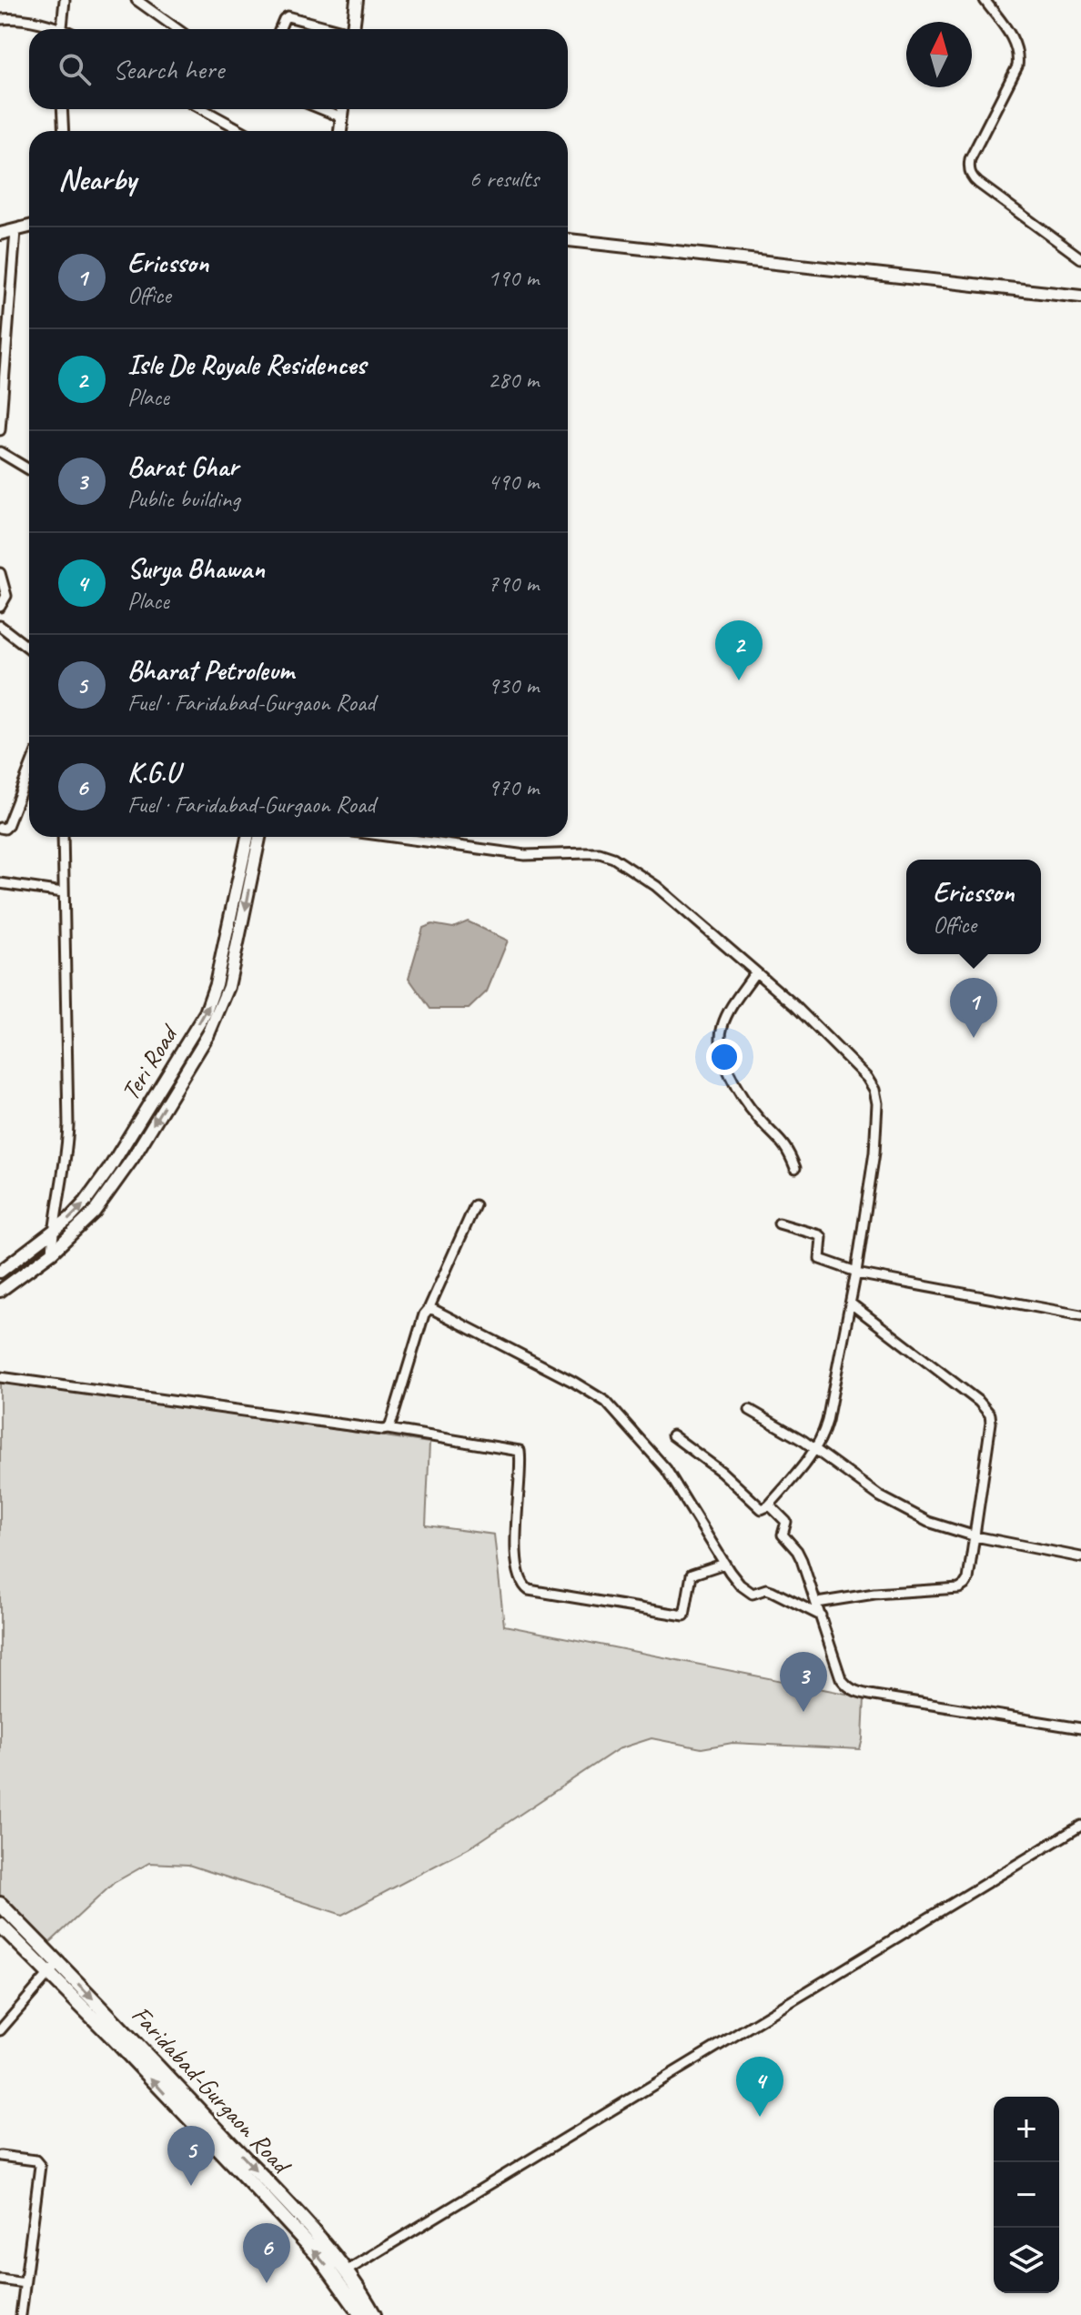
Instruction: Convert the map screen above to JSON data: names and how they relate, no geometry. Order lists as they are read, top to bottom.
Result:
{
  "streets": {
    "main road": ["Faridabad-Gurgaon Road"],
    "street": ["Teri Road"]
  },
  "north": "top",
  "page": {
    "search": "Search here",
    "heading": ["Nearby", "6 results"],
    "list": [
      {
        "mark": "1",
        "name": "Ericsson",
        "note": "Office",
        "value": "190 m"
      },
      {
        "mark": "2",
        "name": "Isle De Royale Residences",
        "note": "Place",
        "value": "280 m"
      },
      {
        "mark": "3",
        "name": "Barat Ghar",
        "note": "Public building",
        "value": "490 m"
      },
      {
        "mark": "4",
        "name": "Surya Bhawan",
        "note": "Place",
        "value": "790 m"
      },
      {
        "mark": "5",
        "name": "Bharat Petroleum",
        "note": "Fuel · Faridabad-Gurgaon Road",
        "value": "930 m"
      },
      {
        "mark": "6",
        "name": "K.G.U",
        "note": "Fuel · Faridabad-Gurgaon Road",
        "value": "970 m"
      }
    ],
    "pins": [
      "2",
      "1",
      "3",
      "4",
      "5",
      "6"
    ],
    "popup": ["Ericsson", "Office"],
    "map_buttons": ["+", "−"]
  }
}
